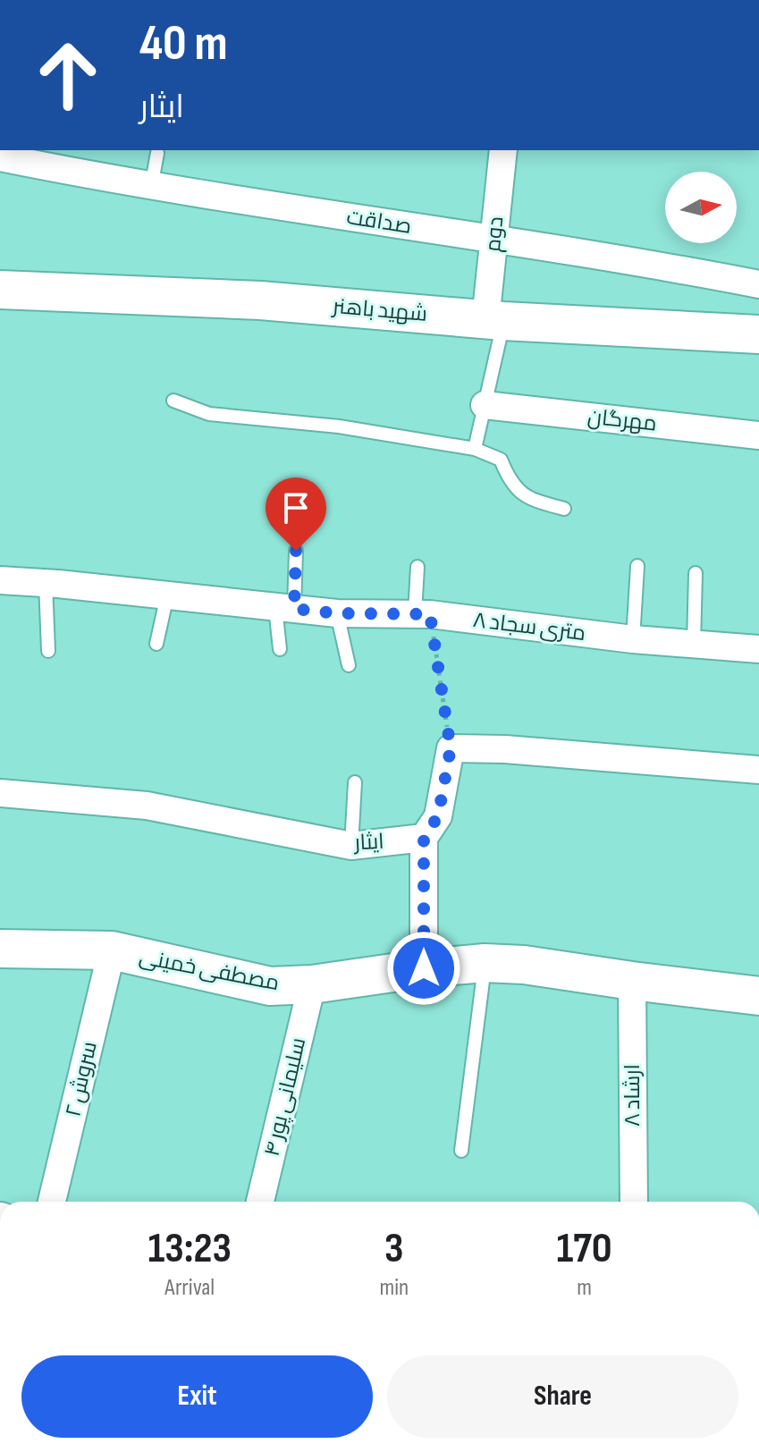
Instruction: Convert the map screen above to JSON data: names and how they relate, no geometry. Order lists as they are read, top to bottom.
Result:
{
  "streets": {
    "street": [
      "صداقت",
      "دوم",
      "شهید باهنر",
      "مهرگان",
      "۸ متری سجاد",
      "ایثار",
      "مصطفی خمینی",
      "سروش ۲",
      "ارشاد ۸",
      "سلیمانی پور ۴"
    ]
  },
  "crossings": [
    ["صداقت", "دوم"],
    ["دوم", "شهید باهنر"],
    ["مصطفی خمینی", "سروش ۲"],
    ["مصطفی خمینی", "ارشاد ۸"],
    ["مصطفی خمینی", "سلیمانی پور ۴"]
  ],
  "north": "right",
  "page": {
    "turn": ["40 m", "ایثار"],
    "eta": [
      "13:23",
      "Arrival",
      "3",
      "min",
      "170",
      "m"
    ],
    "buttons": ["Exit", "Share"]
  }
}
